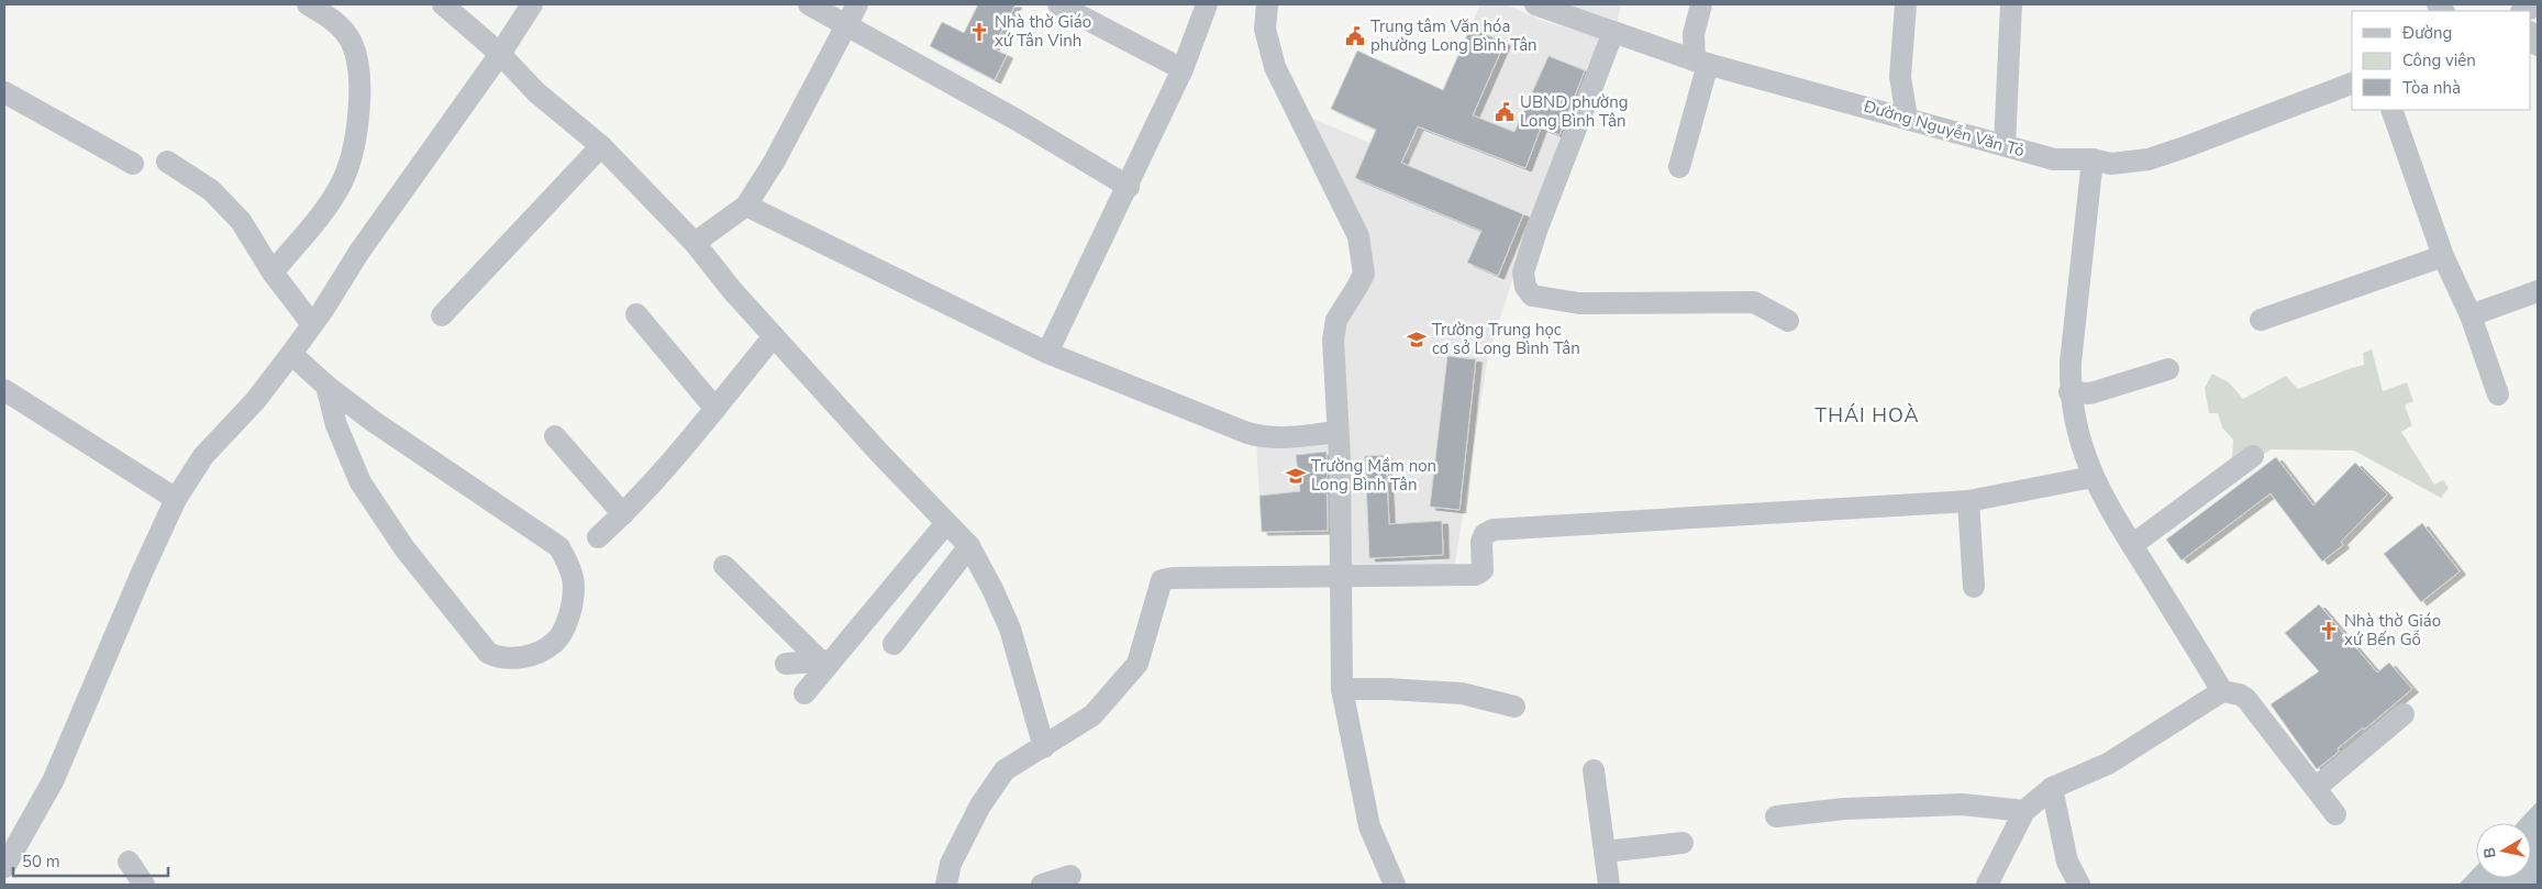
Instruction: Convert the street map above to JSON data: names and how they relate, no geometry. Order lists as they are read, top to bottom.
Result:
{
  "streets": {
    "street": ["Đường Nguyễn Văn Tỏ"]
  },
  "districts": ["THÁI HOÀ"],
  "places": {
    "church": ["Nhà thờ Giáo xứ Tân Vinh", "Nhà thờ Giáo xứ Bến Gỗ"],
    "public building": ["Trung tâm Văn hóa phường Long Bình Tân", "UBND phường Long Bình Tân"],
    "school or university": ["Trường Trung học cơ sở Long Bình Tân", "Trường Mầm non Long Bình Tân"]
  },
  "legend": ["Đường", "Công viên", "Tòa nhà"],
  "scale_bar": "50 m",
  "north": "left"
}
